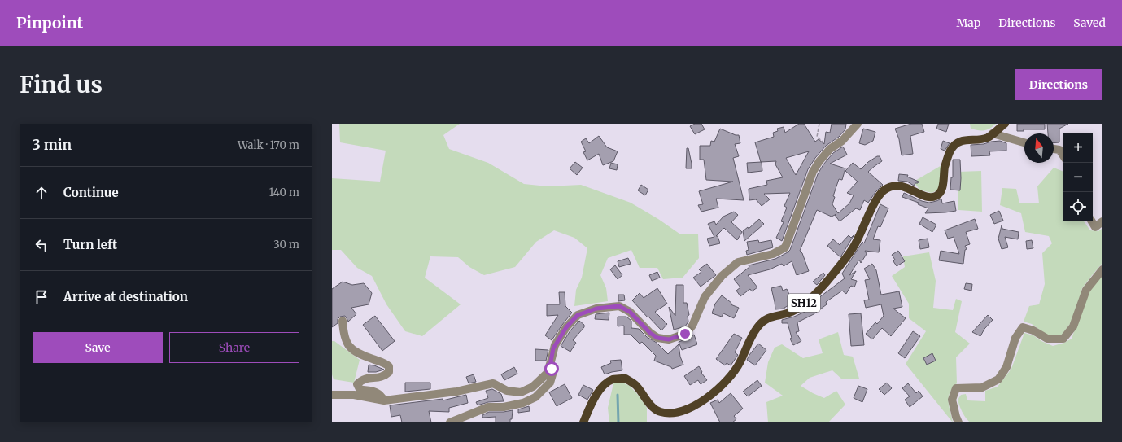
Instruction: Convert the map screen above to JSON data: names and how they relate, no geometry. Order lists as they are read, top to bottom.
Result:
{
  "streets": {
    "main road": ["SH12"]
  },
  "north": "top",
  "page": {
    "header": "Pinpoint",
    "nav": ["Map", "Directions", "Saved"],
    "buttons": [
      "Directions",
      ["Save", "Share"]
    ],
    "title": "Find us",
    "heading": ["3 min", "Walk · 170 m"],
    "map_buttons": ["+", "−"],
    "list": [
      ["Continue", "140 m"],
      ["Turn left", "30 m"],
      "Arrive at destination"
    ]
  }
}
